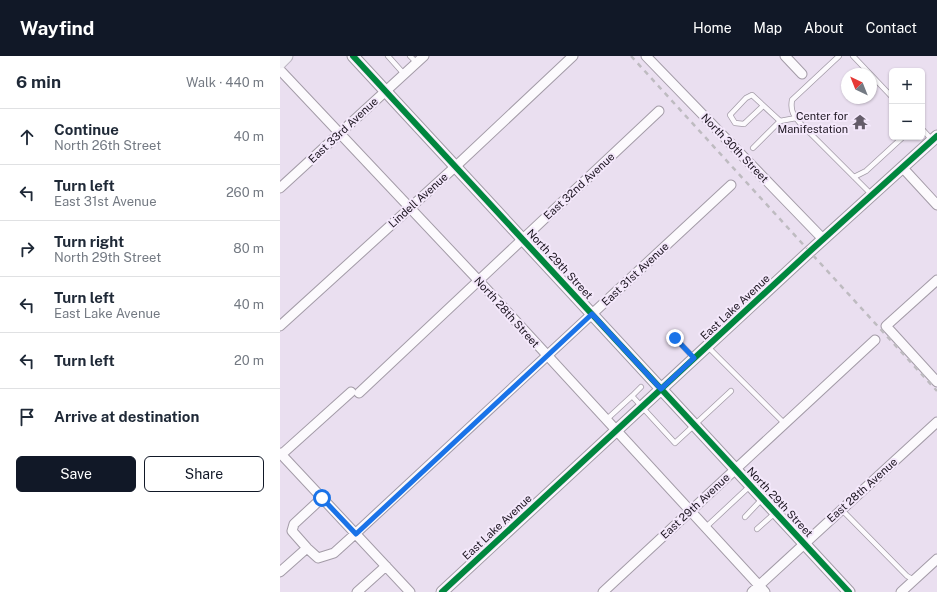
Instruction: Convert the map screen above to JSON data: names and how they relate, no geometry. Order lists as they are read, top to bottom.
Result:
{
  "streets": {
    "street": [
      "East 33rd Avenue",
      "North 30th Street",
      "East 32nd Avenue",
      "Lindell Avenue",
      "North 29th Street",
      "East 31st Avenue",
      "East Lake Avenue",
      "North 28th Street",
      "East 28th Avenue",
      "East 29th Avenue"
    ]
  },
  "crossings": [
    ["East 33rd Avenue", "North 29th Street"],
    ["East 33rd Avenue", "North 28th Street"],
    ["North 30th Street", "East Lake Avenue"],
    ["East 32nd Avenue", "North 29th Street"],
    ["East 32nd Avenue", "North 28th Street"],
    ["Lindell Avenue", "North 29th Street"],
    ["Lindell Avenue", "North 28th Street"],
    ["North 29th Street", "East 31st Avenue"],
    ["North 29th Street", "East Lake Avenue"],
    ["North 29th Street", "East 28th Avenue"],
    ["North 29th Street", "East 29th Avenue"],
    ["East 31st Avenue", "North 28th Street"],
    ["East Lake Avenue", "North 28th Street"],
    ["North 28th Street", "East 28th Avenue"],
    ["North 28th Street", "East 29th Avenue"]
  ],
  "places": {
    "temple": ["Center for Manifestation"]
  },
  "north": "top left",
  "page": {
    "header": "Wayfind",
    "nav": [
      "Home",
      "Map",
      "About",
      "Contact"
    ],
    "heading": ["6 min", "Walk · 440 m"],
    "map_buttons": ["+", "−"],
    "list": [
      ["Continue", "North 26th Street", "40 m"],
      ["Turn left", "East 31st Avenue", "260 m"],
      ["Turn right", "North 29th Street", "80 m"],
      ["Turn left", "East Lake Avenue", "40 m"],
      ["Turn left", "20 m"],
      "Arrive at destination"
    ],
    "buttons": ["Save", "Share"]
  }
}
